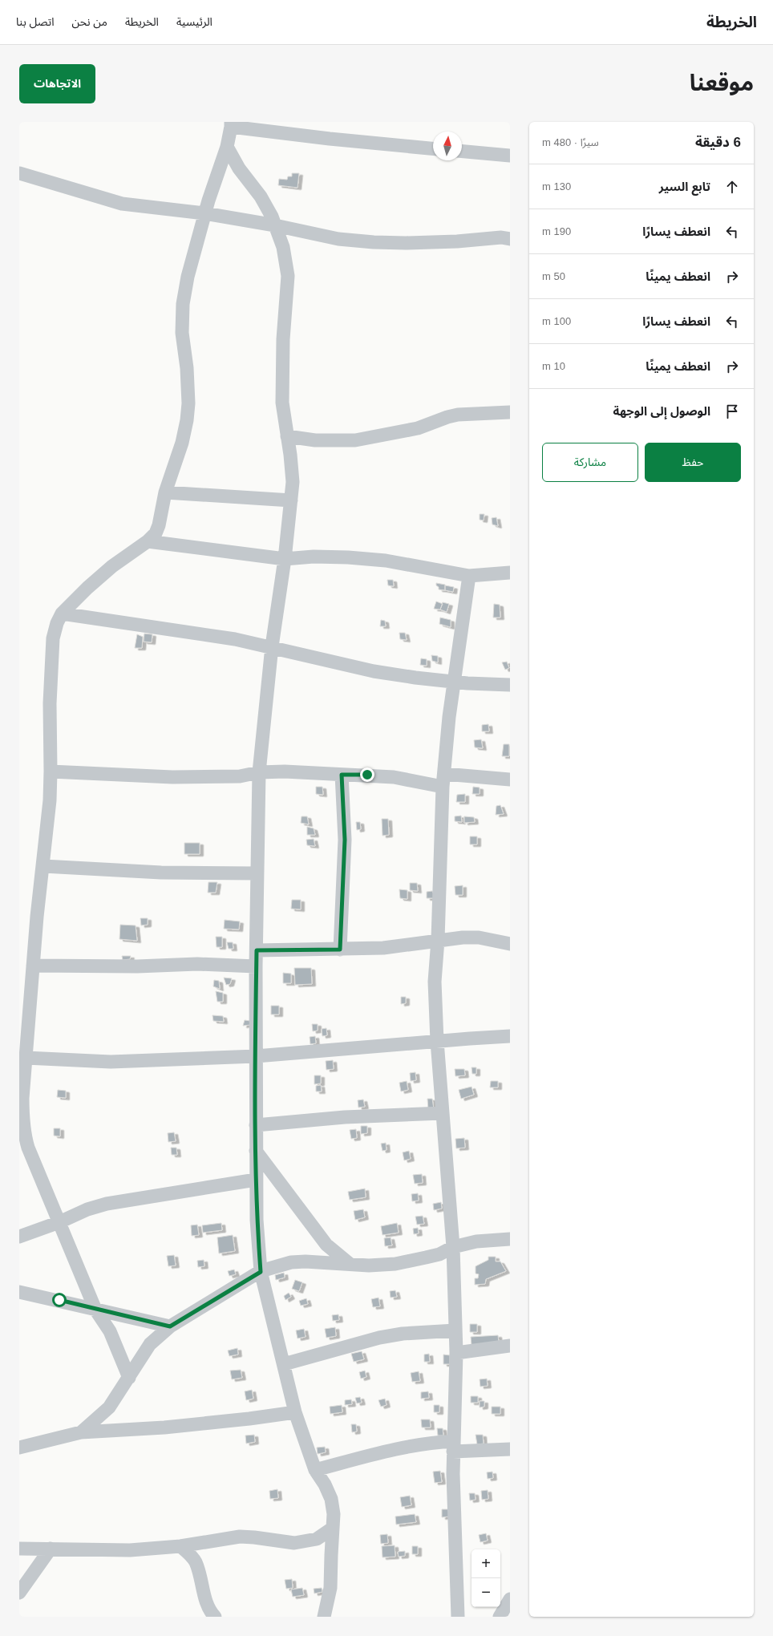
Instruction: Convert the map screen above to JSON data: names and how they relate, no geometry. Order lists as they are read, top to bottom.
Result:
{
  "north": "top",
  "page": {
    "header": "الخريطة",
    "nav": [
      "الرئيسية",
      "الخريطة",
      "من نحن",
      "اتصل بنا"
    ],
    "title": "موقعنا",
    "buttons": [
      "الاتجاهات",
      ["حفظ", "مشاركة"]
    ],
    "heading": ["6 دقيقة", "سيرًا · 480 m"],
    "list": [
      ["تابع السير", "130 m"],
      ["انعطف يسارًا", "190 m"],
      ["انعطف يمينًا", "50 m"],
      ["انعطف يسارًا", "100 m"],
      ["انعطف يمينًا", "10 m"],
      "الوصول إلى الوجهة"
    ],
    "map_buttons": ["+", "−"]
  }
}
